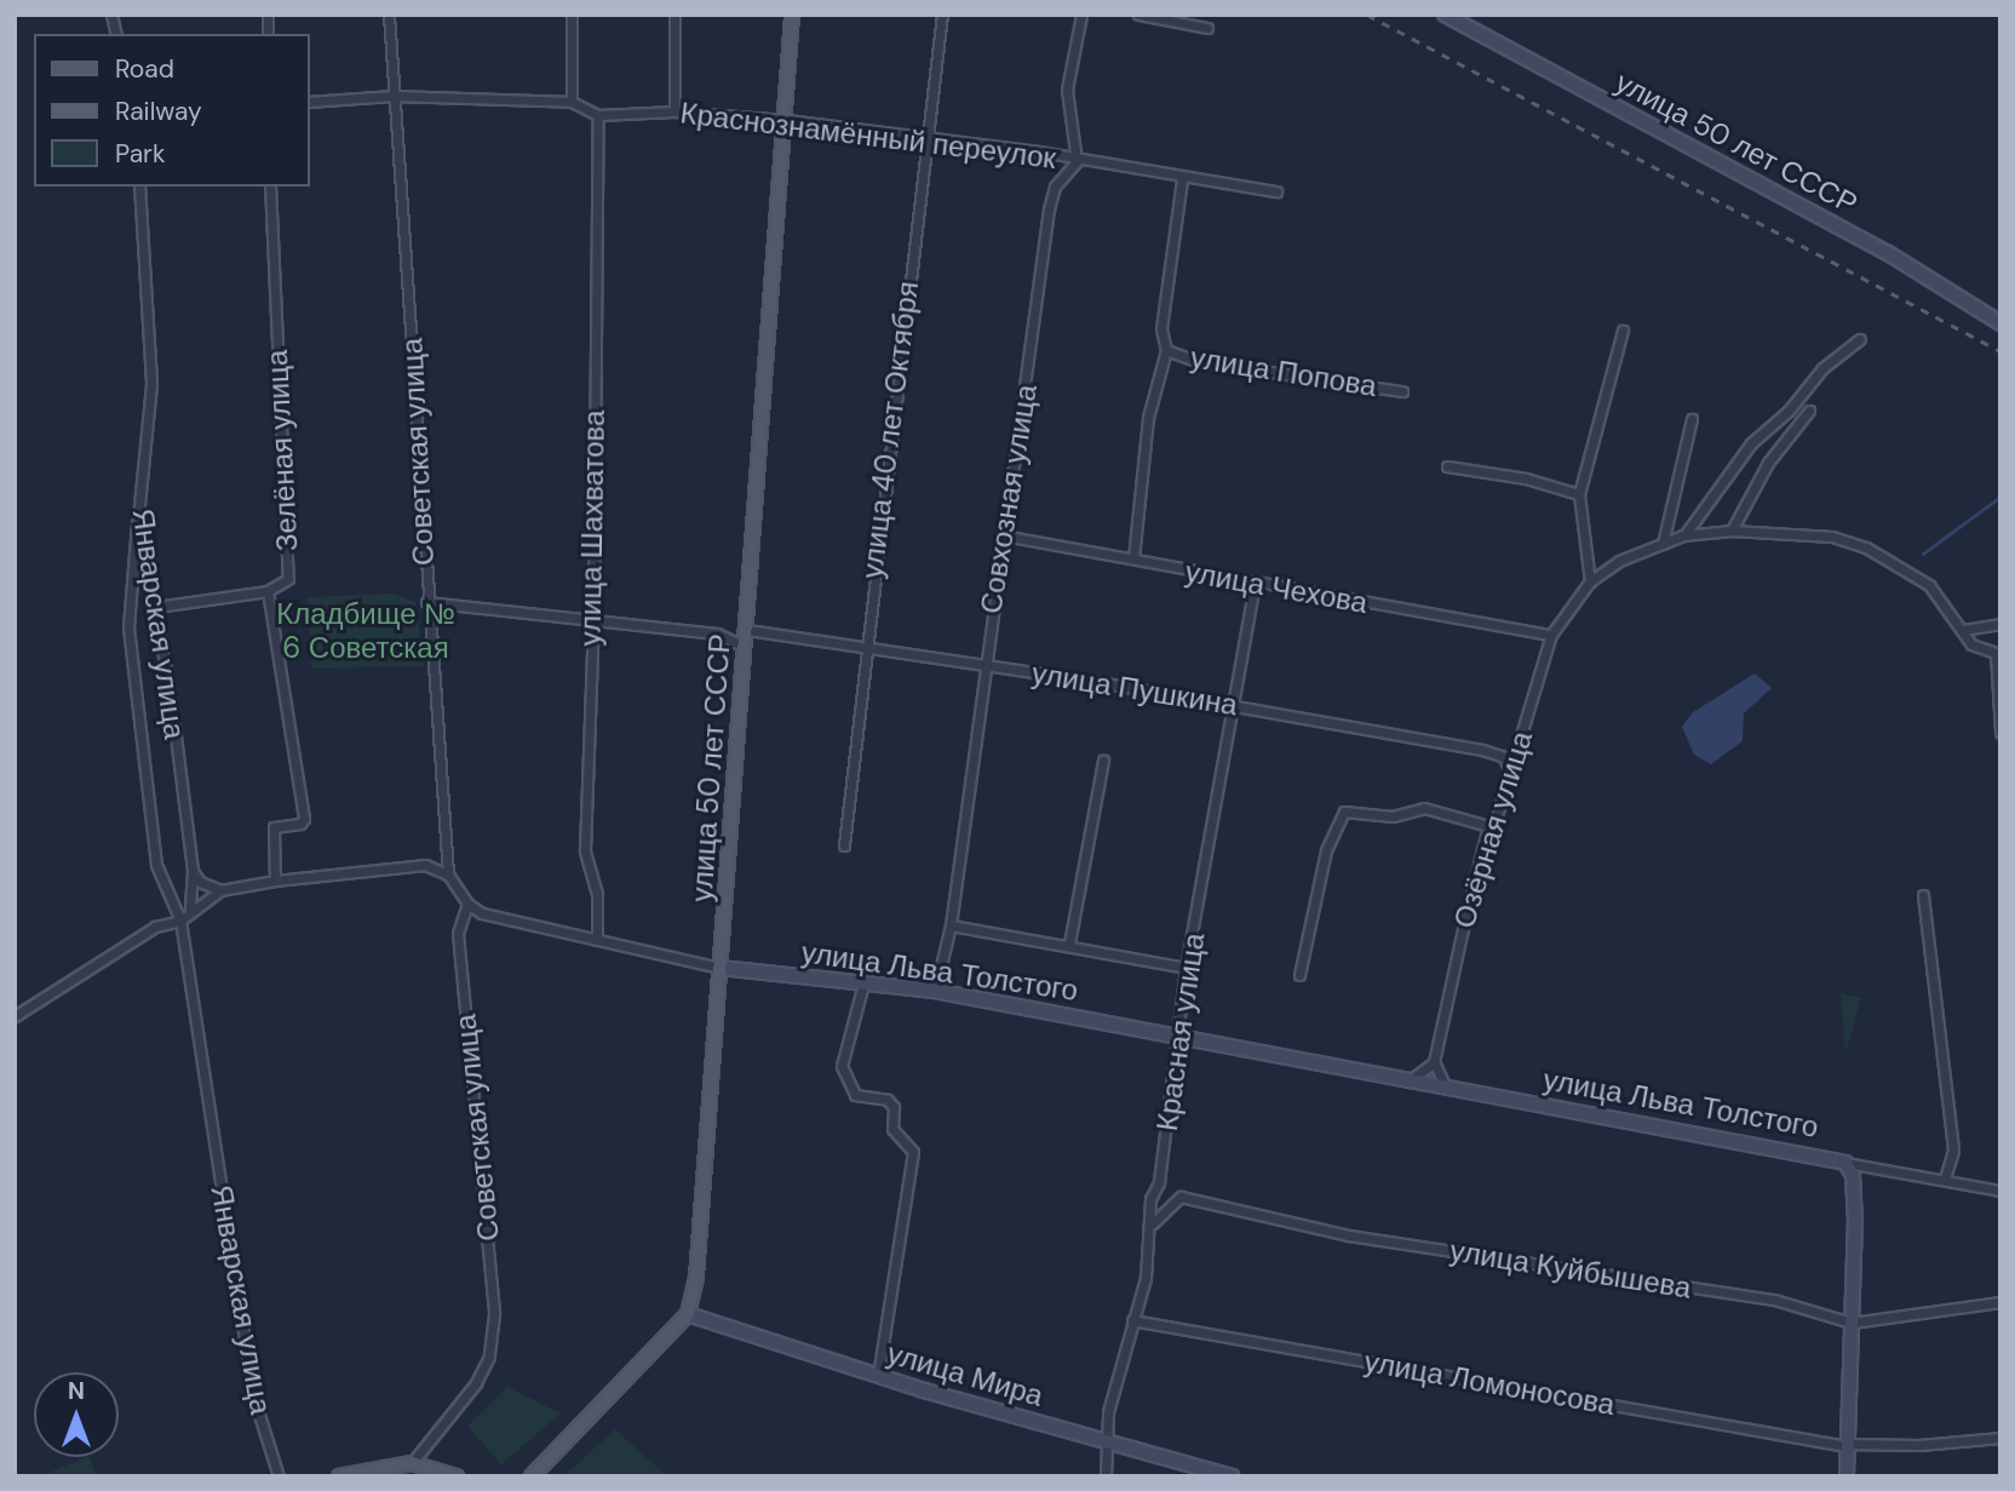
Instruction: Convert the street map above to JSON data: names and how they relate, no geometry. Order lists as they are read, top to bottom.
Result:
{
  "streets": {
    "main road": ["улица 50 лет СССР"],
    "street": [
      "Краснознамённый переулок",
      "улица Попова",
      "улица 40 лет Октября",
      "Зелёная улица",
      "Советская улица",
      "Совхозная улица",
      "улица Шахватова",
      "улица Чехова",
      "Январская улица",
      "улица Пушкина",
      "Озёрная улица",
      "улица Льва Толстого",
      "Красная улица",
      "улица Куйбышева",
      "улица Мира",
      "улица Ломоносова"
    ]
  },
  "crossings": [
    ["Краснознамённый переулок", "улица 50 лет СССР"],
    ["Краснознамённый переулок", "улица 40 лет Октября"],
    ["Краснознамённый переулок", "Советская улица"],
    ["Краснознамённый переулок", "Совхозная улица"],
    ["Краснознамённый переулок", "улица Шахватова"],
    ["улица 50 лет СССР", "улица Пушкина"],
    ["улица 50 лет СССР", "улица Льва Толстого"],
    ["улица 50 лет СССР", "улица Мира"],
    ["улица 40 лет Октября", "улица Пушкина"],
    ["Советская улица", "улица Льва Толстого"],
    ["Совхозная улица", "улица Чехова"],
    ["Совхозная улица", "улица Пушкина"],
    ["Совхозная улица", "улица Льва Толстого"],
    ["улица Шахватова", "улица Льва Толстого"],
    ["улица Чехова", "Озёрная улица"],
    ["улица Чехова", "Красная улица"],
    ["улица Пушкина", "Озёрная улица"],
    ["улица Пушкина", "Красная улица"],
    ["улица Льва Толстого", "Красная улица"],
    ["Красная улица", "улица Куйбышева"],
    ["Красная улица", "улица Мира"],
    ["Красная улица", "улица Ломоносова"]
  ],
  "parks": ["Кладбище № 6 Советская"],
  "legend": ["Road", "Railway", "Park"],
  "north": "top"
}
